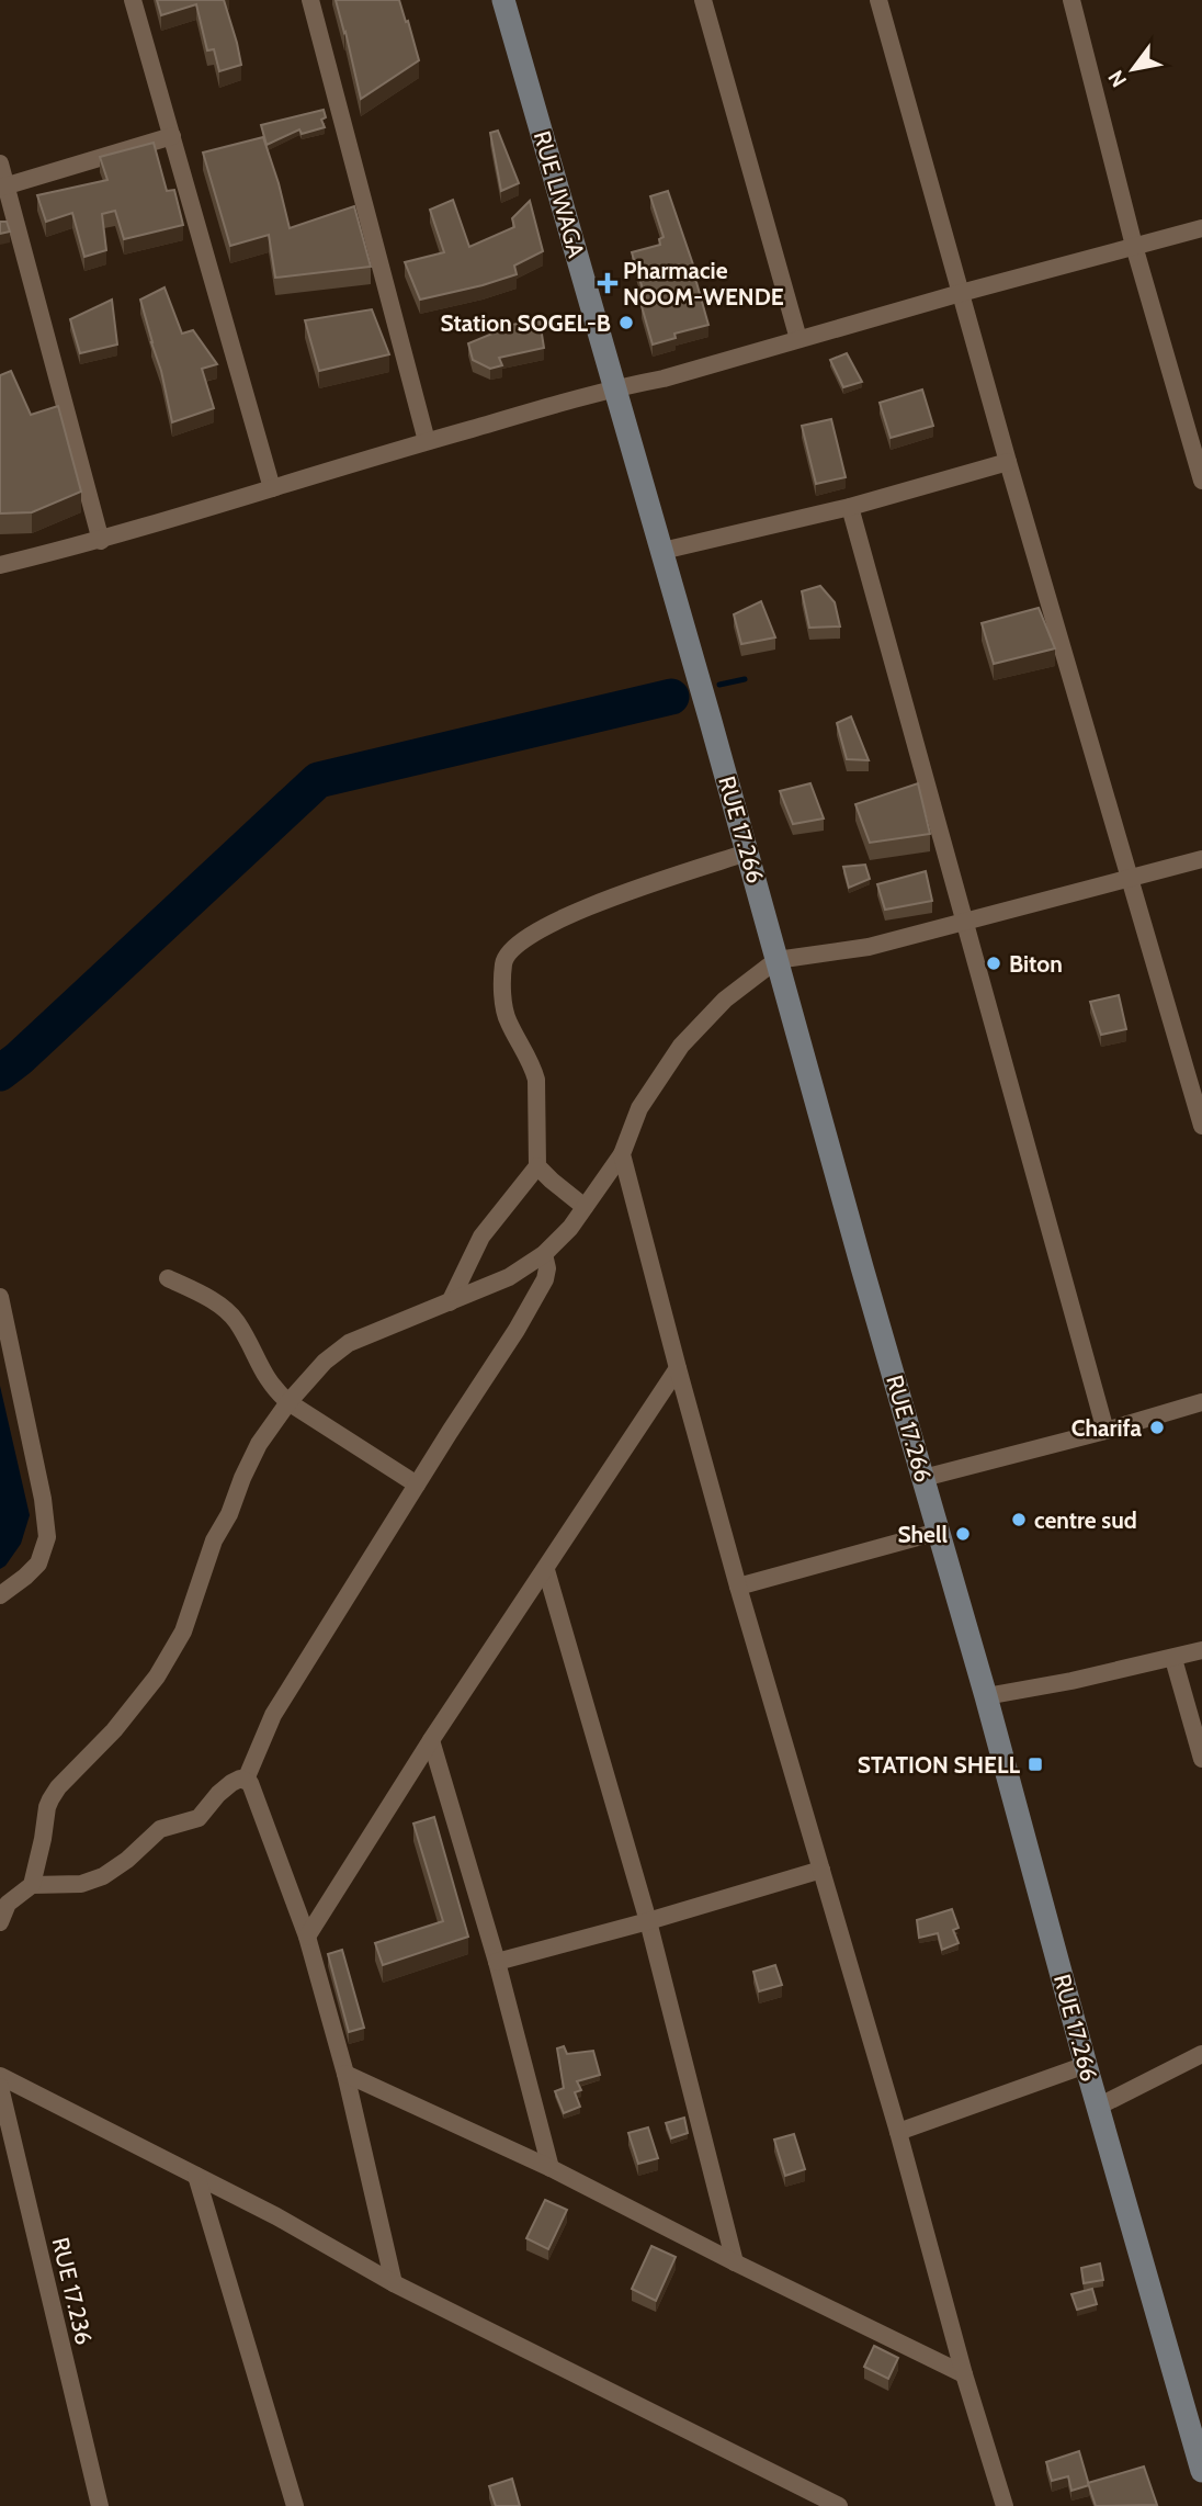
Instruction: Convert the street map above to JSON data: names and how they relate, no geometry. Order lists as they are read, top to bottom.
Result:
{
  "streets": {
    "main road": ["RUE LIWAGA", "RUE 17.266"],
    "street": ["RUE 17.236"]
  },
  "crossings": [
    ["RUE LIWAGA", "RUE 17.266"]
  ],
  "places": {
    "health": ["Pharmacie NOOM-WENDE"],
    "other": [
      "Station SOGEL-B",
      "Biton",
      "Charifa",
      "centre sud",
      "Shell"
    ],
    "transit": ["STATION SHELL"]
  },
  "north": "bottom left"
}
